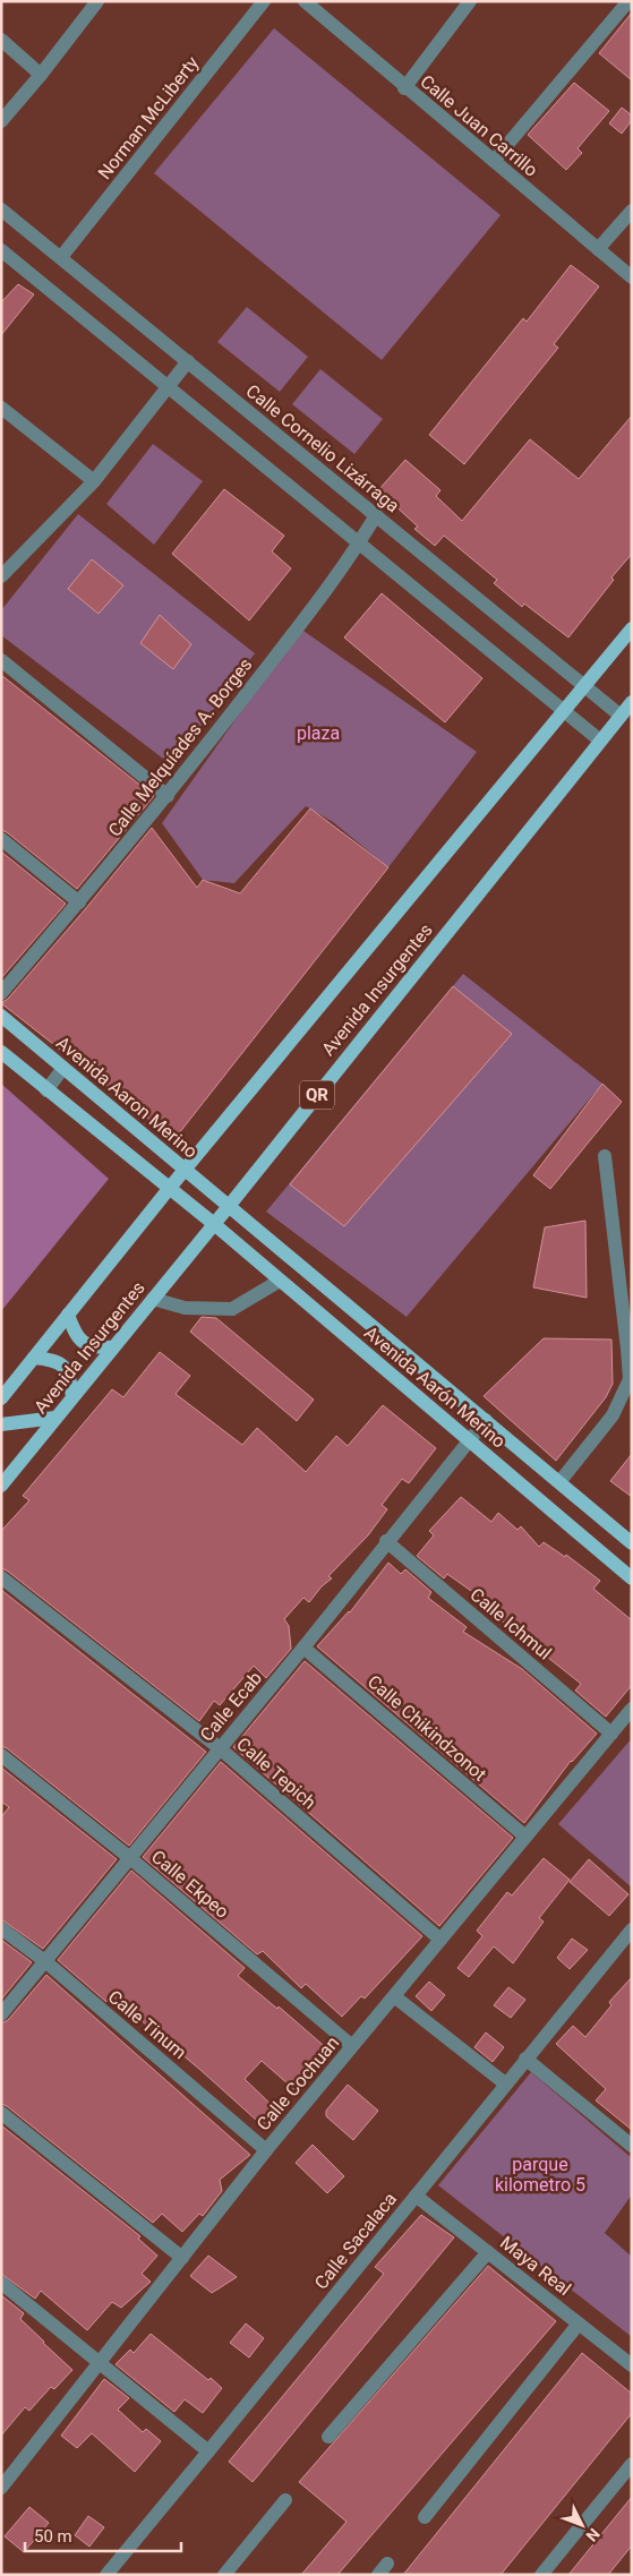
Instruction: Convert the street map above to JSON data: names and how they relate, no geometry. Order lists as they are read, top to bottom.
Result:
{
  "streets": {
    "main road": [
      "Avenida Insurgentes",
      "QR",
      "Avenida Aaron Merino",
      "Avenida Aarón Merino"
    ],
    "street": [
      "Norman McLiberty",
      "Calle Juan Carrillo",
      "Calle Cornelio Lizárraga",
      "Calle Melquíades A. Borges",
      "Calle Ichmul",
      "Calle Ecab",
      "Calle Chikindzonot",
      "Calle Tepich",
      "Calle Ekpeo",
      "Calle Tinum",
      "Calle Cochuan",
      "Calle Sacalaca",
      "Maya Real"
    ]
  },
  "crossings": [
    ["Norman McLiberty", "Calle Cornelio Lizárraga"],
    ["Calle Cornelio Lizárraga", "Calle Melquíades A. Borges"],
    ["Calle Cornelio Lizárraga", "Avenida Insurgentes"],
    ["Avenida Insurgentes", "Avenida Aaron Merino"],
    ["Avenida Insurgentes", "Avenida Aarón Merino"],
    ["Avenida Aaron Merino", "Avenida Aarón Merino"],
    ["Avenida Aarón Merino", "Calle Ecab"],
    ["Calle Ichmul", "Calle Ecab"],
    ["Calle Ichmul", "Calle Cochuan"],
    ["Calle Ecab", "Calle Chikindzonot"],
    ["Calle Ecab", "Calle Tepich"],
    ["Calle Ecab", "Calle Ekpeo"],
    ["Calle Ecab", "Calle Tinum"],
    ["Calle Chikindzonot", "Calle Cochuan"],
    ["Calle Tepich", "Calle Cochuan"],
    ["Calle Ekpeo", "Calle Cochuan"],
    ["Calle Tinum", "Calle Cochuan"],
    ["Calle Sacalaca", "Maya Real"]
  ],
  "parks": ["plaza", "parque kilometro 5"],
  "scale_bar": "50 m",
  "north": "bottom right"
}
